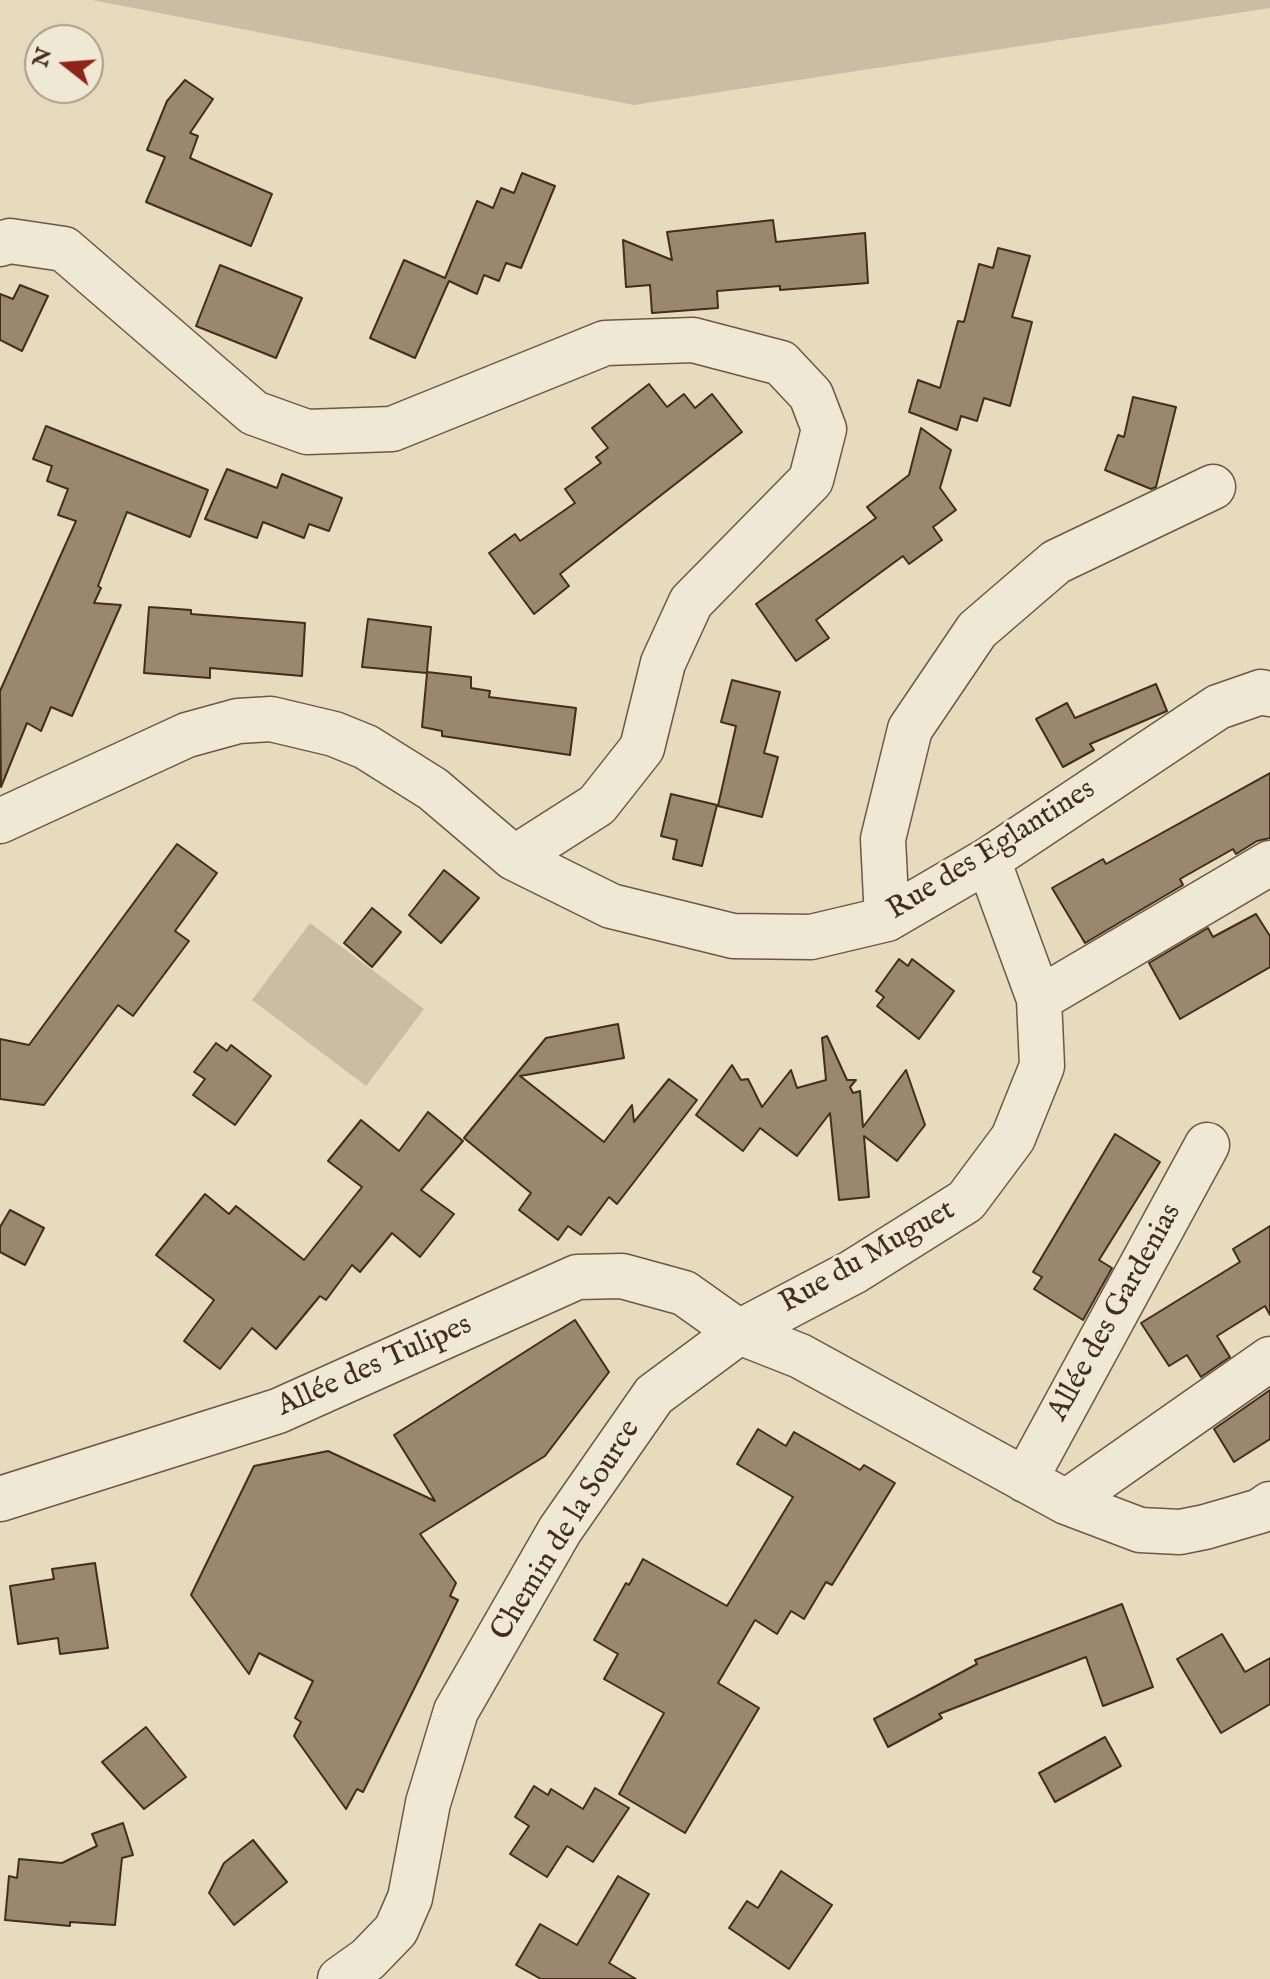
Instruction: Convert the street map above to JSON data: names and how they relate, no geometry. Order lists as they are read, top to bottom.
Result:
{
  "streets": {
    "street": [
      "Rue des Eglantines",
      "Rue du Muguet",
      "Allée des Gardenias",
      "Allée des Tulipes",
      "Chemin de la Source"
    ]
  },
  "crossings": [
    ["Rue des Eglantines", "Rue du Muguet"],
    ["Rue du Muguet", "Allée des Tulipes"],
    ["Rue du Muguet", "Chemin de la Source"],
    ["Allée des Tulipes", "Chemin de la Source"]
  ],
  "north": "left"
}
